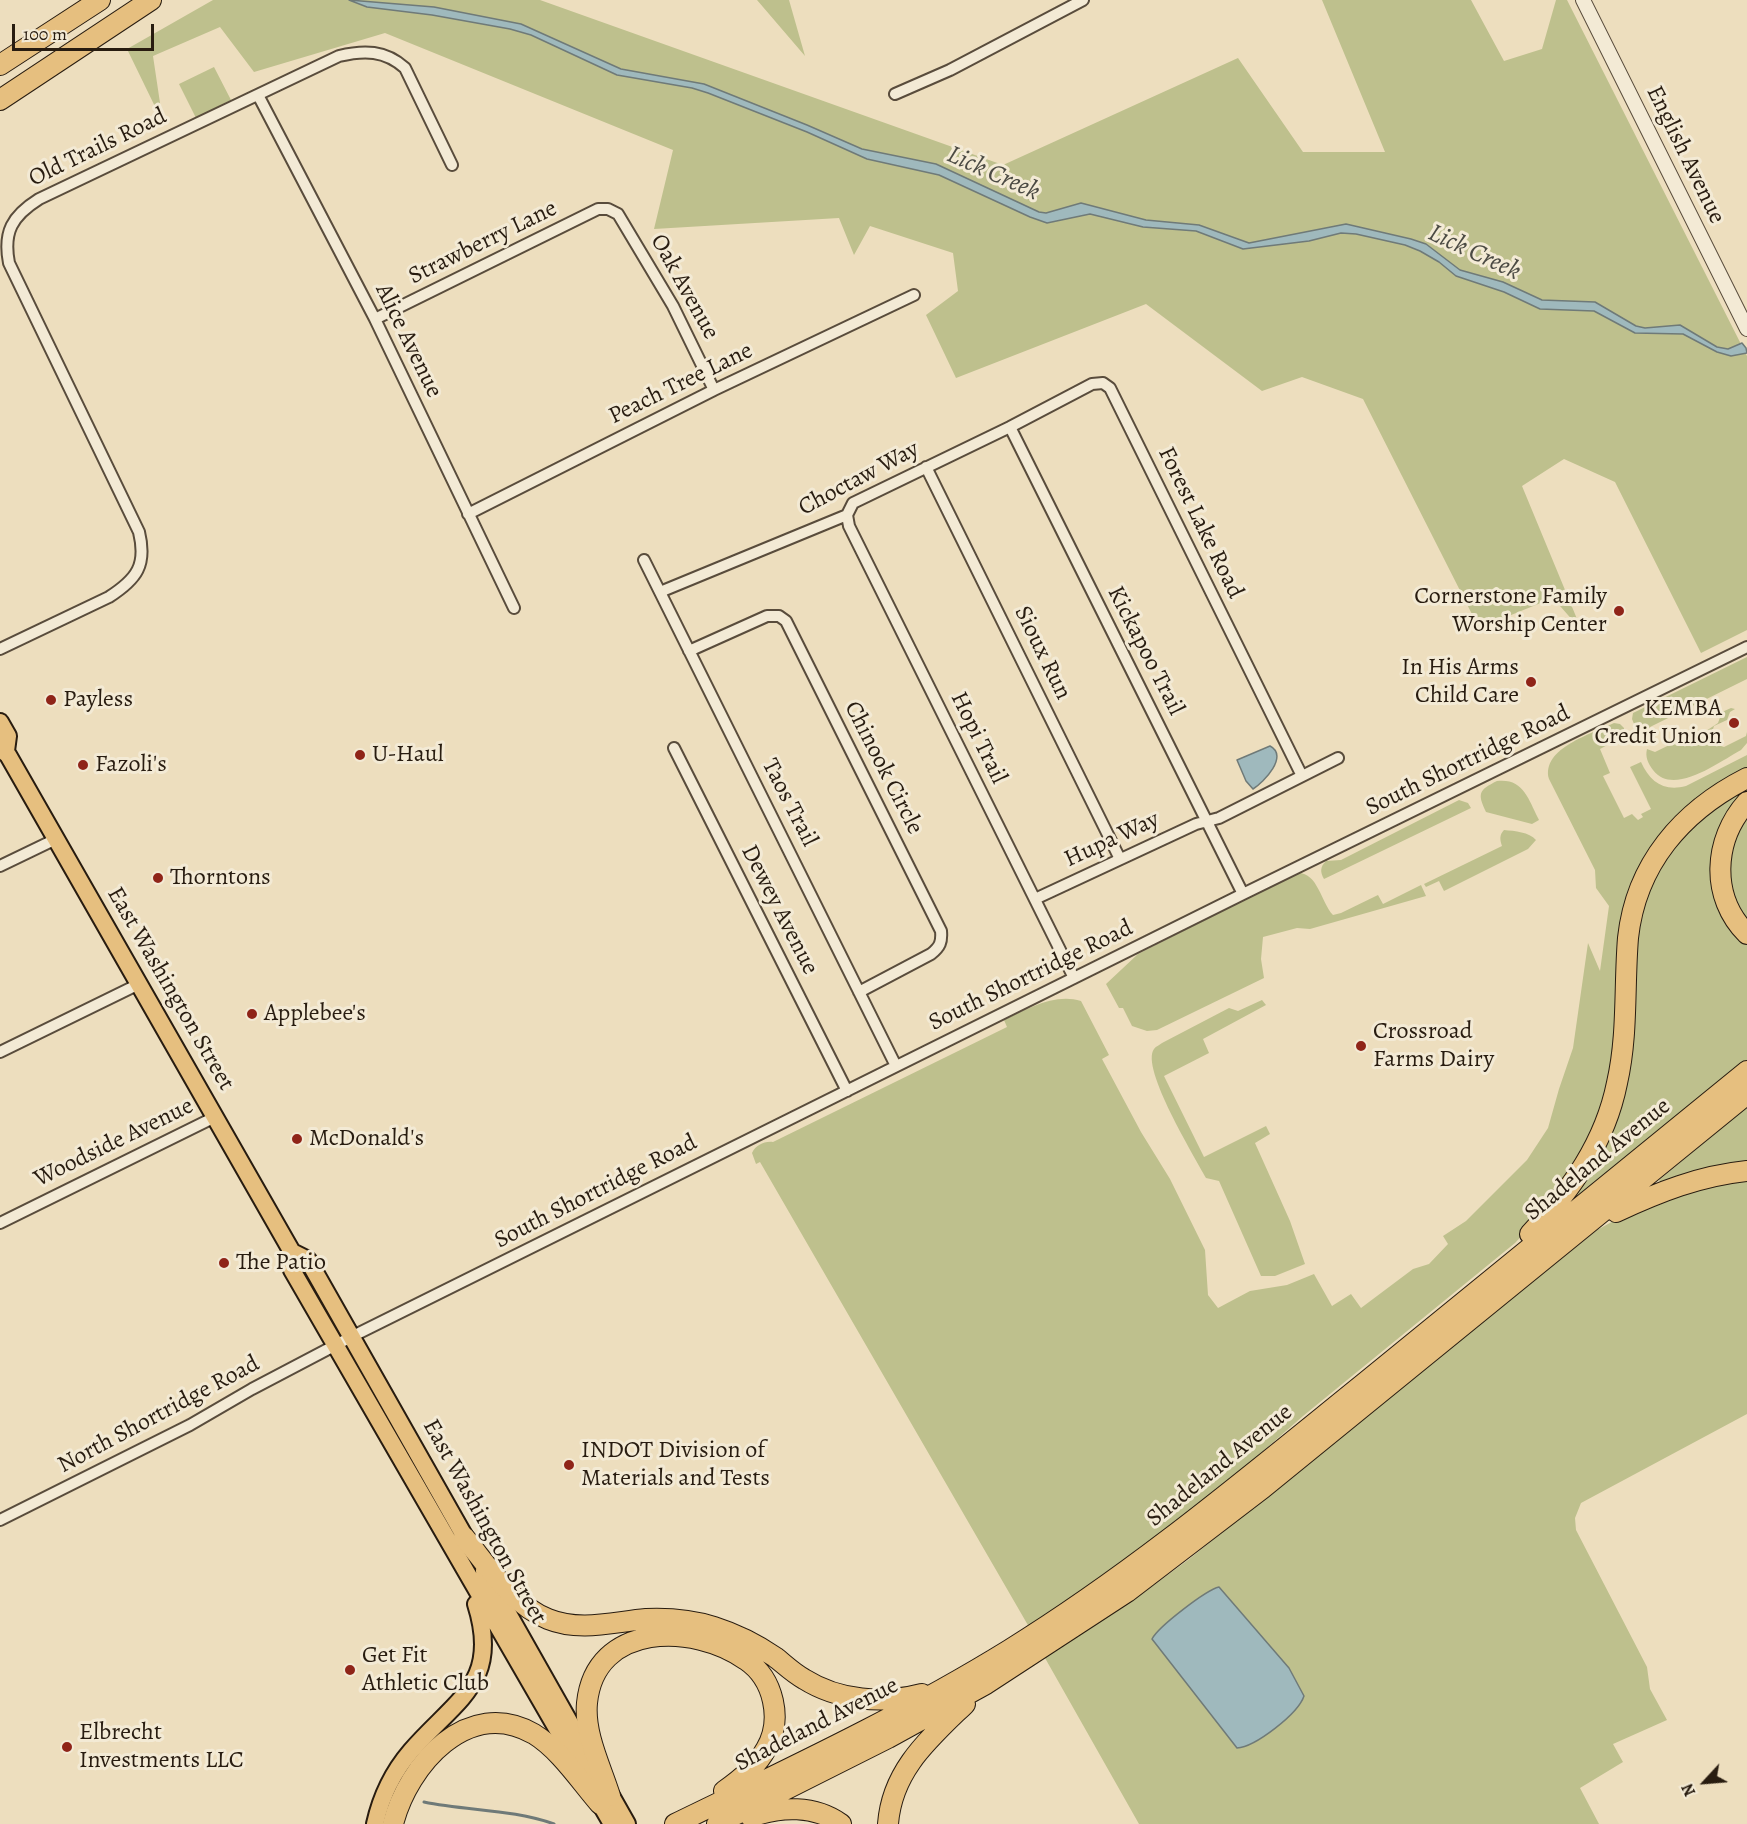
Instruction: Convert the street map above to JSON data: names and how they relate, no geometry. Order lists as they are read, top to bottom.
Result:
{
  "streets": {
    "highway": ["Shadeland Avenue"],
    "main road": ["East Washington Street"],
    "street": [
      "Old Trails Road",
      "English Avenue",
      "Strawberry Lane",
      "Oak Avenue",
      "Alice Avenue",
      "Peach Tree Lane",
      "Choctaw Way",
      "Forest Lake Road",
      "Kickapoo Trail",
      "Sioux Run",
      "Hopi Trail",
      "South Shortridge Road",
      "Chinook Circle",
      "Taos Trail",
      "Hupa Way",
      "Dewey Avenue",
      "Woodside Avenue",
      "North Shortridge Road"
    ]
  },
  "crossings": [
    ["Old Trails Road", "Alice Avenue"],
    ["Strawberry Lane", "Oak Avenue"],
    ["Strawberry Lane", "Alice Avenue"],
    ["Oak Avenue", "Peach Tree Lane"],
    ["Alice Avenue", "Peach Tree Lane"],
    ["Choctaw Way", "Forest Lake Road"],
    ["Choctaw Way", "Kickapoo Trail"],
    ["Choctaw Way", "Sioux Run"],
    ["Choctaw Way", "Hopi Trail"],
    ["Choctaw Way", "Taos Trail"],
    ["Forest Lake Road", "Kickapoo Trail"],
    ["Kickapoo Trail", "South Shortridge Road"],
    ["Kickapoo Trail", "Hupa Way"],
    ["Sioux Run", "Hupa Way"],
    ["Hopi Trail", "South Shortridge Road"],
    ["Hopi Trail", "Hupa Way"],
    ["South Shortridge Road", "Taos Trail"],
    ["South Shortridge Road", "Dewey Avenue"],
    ["South Shortridge Road", "East Washington Street"],
    ["South Shortridge Road", "North Shortridge Road"],
    ["Chinook Circle", "Taos Trail"],
    ["East Washington Street", "Woodside Avenue"],
    ["East Washington Street", "North Shortridge Road"]
  ],
  "water": ["Lick Creek"],
  "places": [
    "Cornerstone Family Worship Center",
    "In His Arms Child Care",
    "Payless",
    "KEMBA Credit Union",
    "U-Haul",
    "Fazoli's",
    "Thorntons",
    "Applebee's",
    "Crossroad Farms Dairy",
    "McDonald's",
    "The Patio",
    "INDOT Division of Materials and Tests",
    "Get Fit Athletic Club",
    "Elbrecht Investments LLC"
  ],
  "scale_bar": "100 m",
  "north": "bottom left"
}
